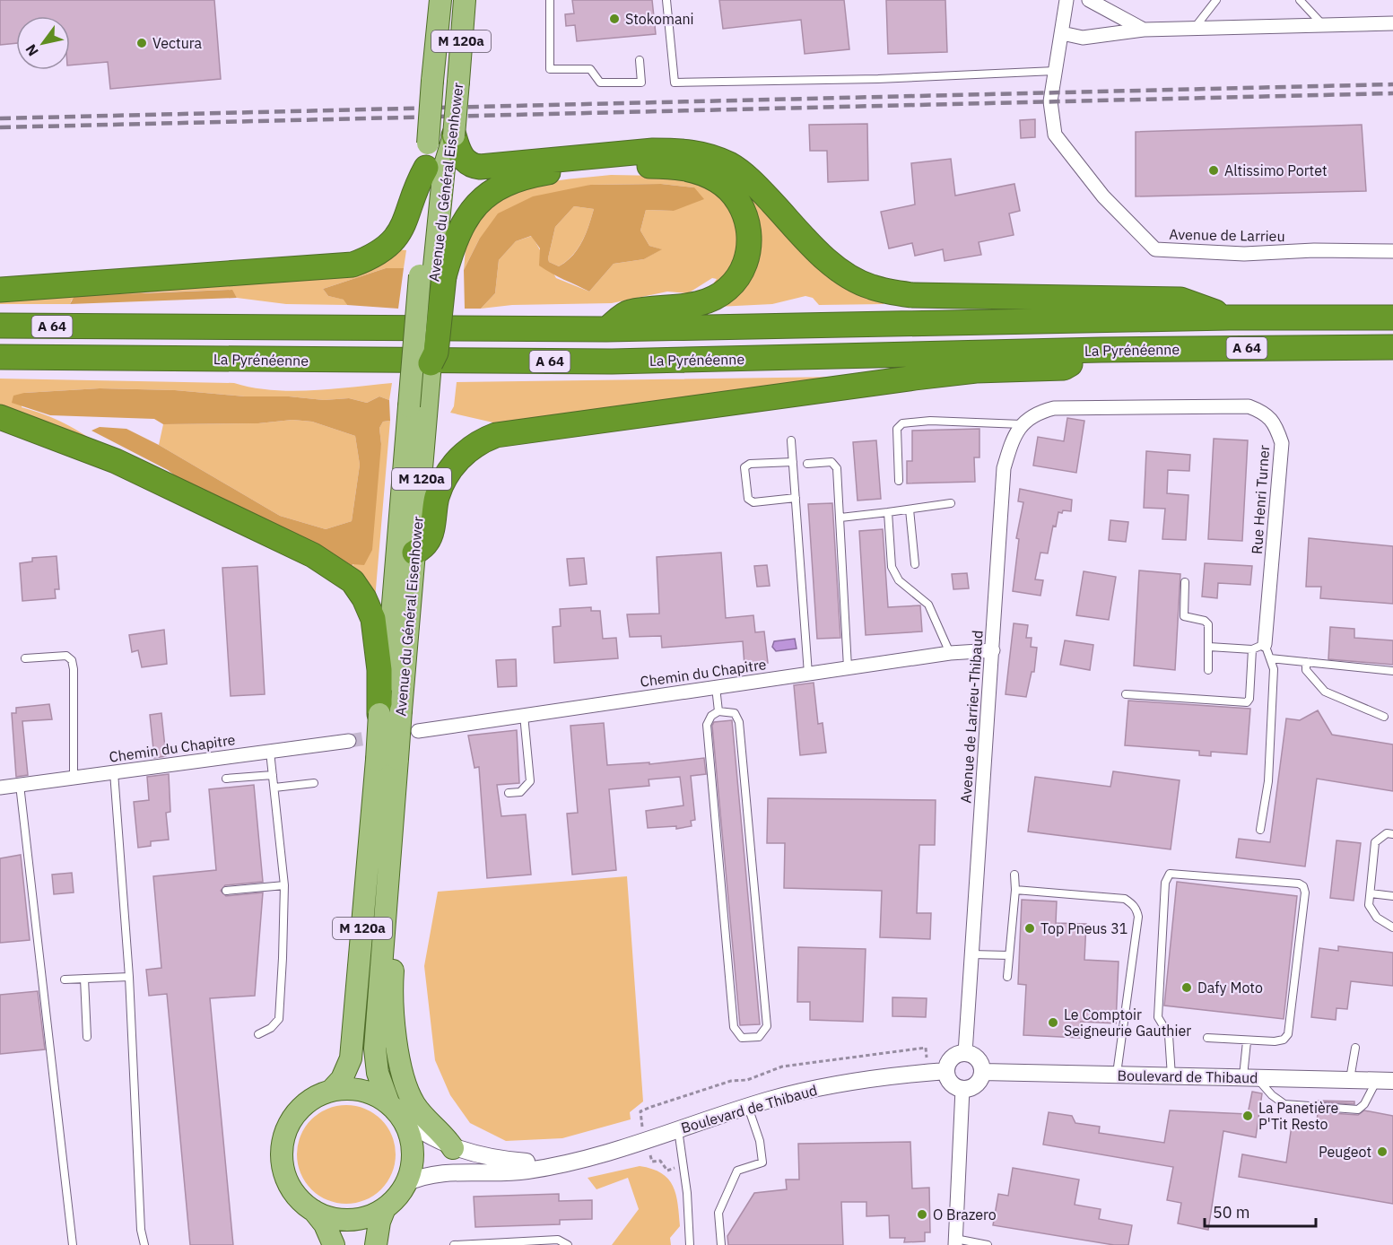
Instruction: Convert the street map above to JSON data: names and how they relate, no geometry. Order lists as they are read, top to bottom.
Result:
{
  "streets": {
    "highway": ["A 64", "La Pyrénéenne"],
    "main road": ["M 120a", "Avenue du Général Eisenhower"],
    "street": [
      "Avenue de Larrieu",
      "Rue Henri Turner",
      "Chemin du Chapitre",
      "Avenue de Larrieu-Thibaud",
      "Boulevard de Thibaud"
    ]
  },
  "crossings": [
    ["Avenue du Général Eisenhower", "Boulevard de Thibaud"],
    ["Rue Henri Turner", "Avenue de Larrieu-Thibaud"],
    ["Chemin du Chapitre", "Avenue de Larrieu-Thibaud"],
    ["Avenue de Larrieu-Thibaud", "Boulevard de Thibaud"]
  ],
  "places": [
    "Stokomani",
    "Vectura",
    "Altissimo Portet",
    "Top Pneus 31",
    "Dafy Moto",
    "Le Comptoir Seigneurie Gauthier",
    "La Panetière P'Tit Resto",
    "Peugeot",
    "O Brazero"
  ],
  "scale_bar": "50 m",
  "north": "bottom left"
}
